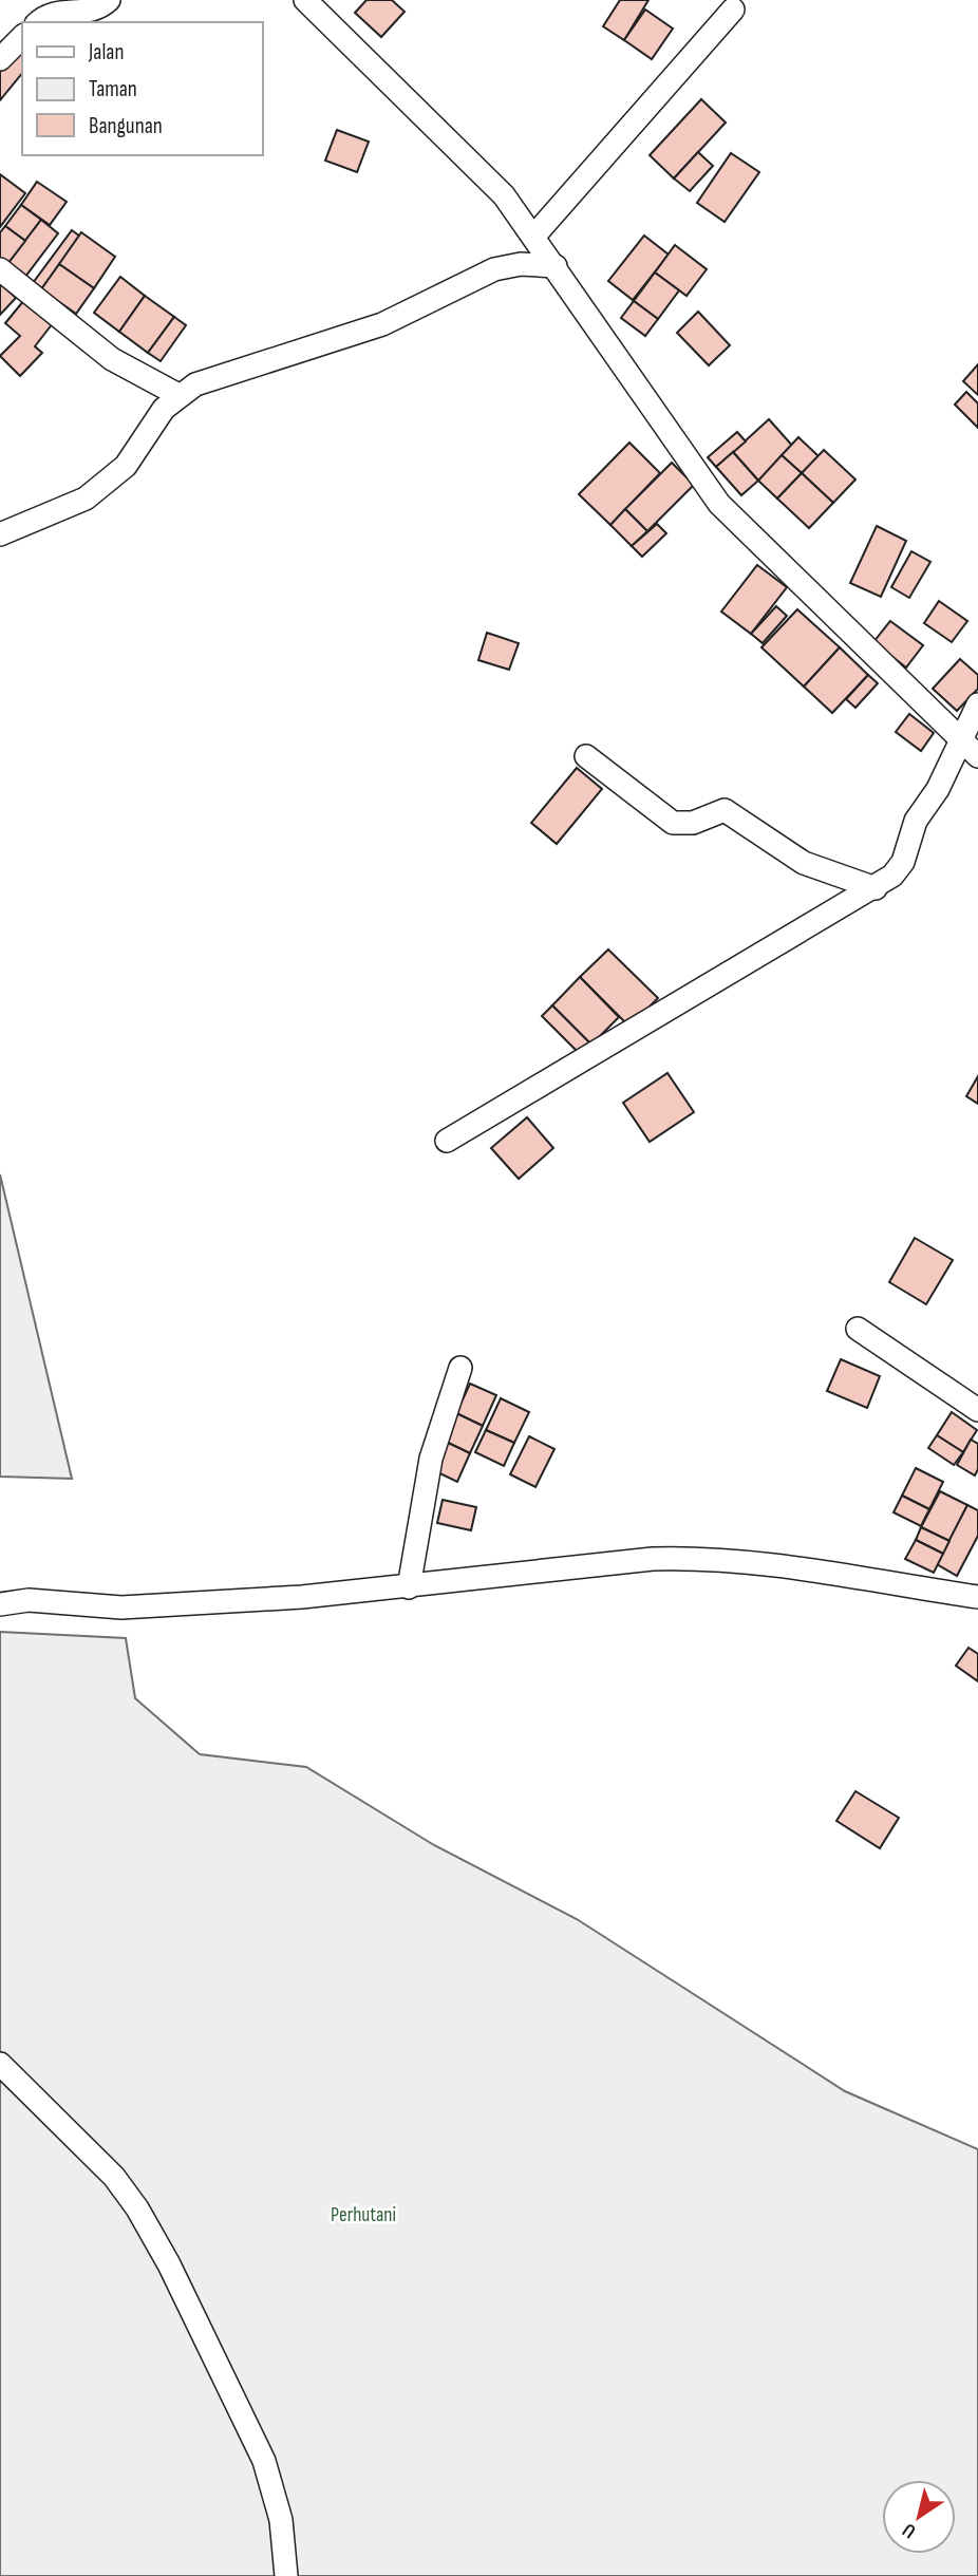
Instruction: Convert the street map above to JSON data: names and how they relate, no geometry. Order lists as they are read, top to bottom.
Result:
{
  "parks": ["Perhutani"],
  "legend": ["Jalan", "Taman", "Bangunan"],
  "north": "bottom left"
}
